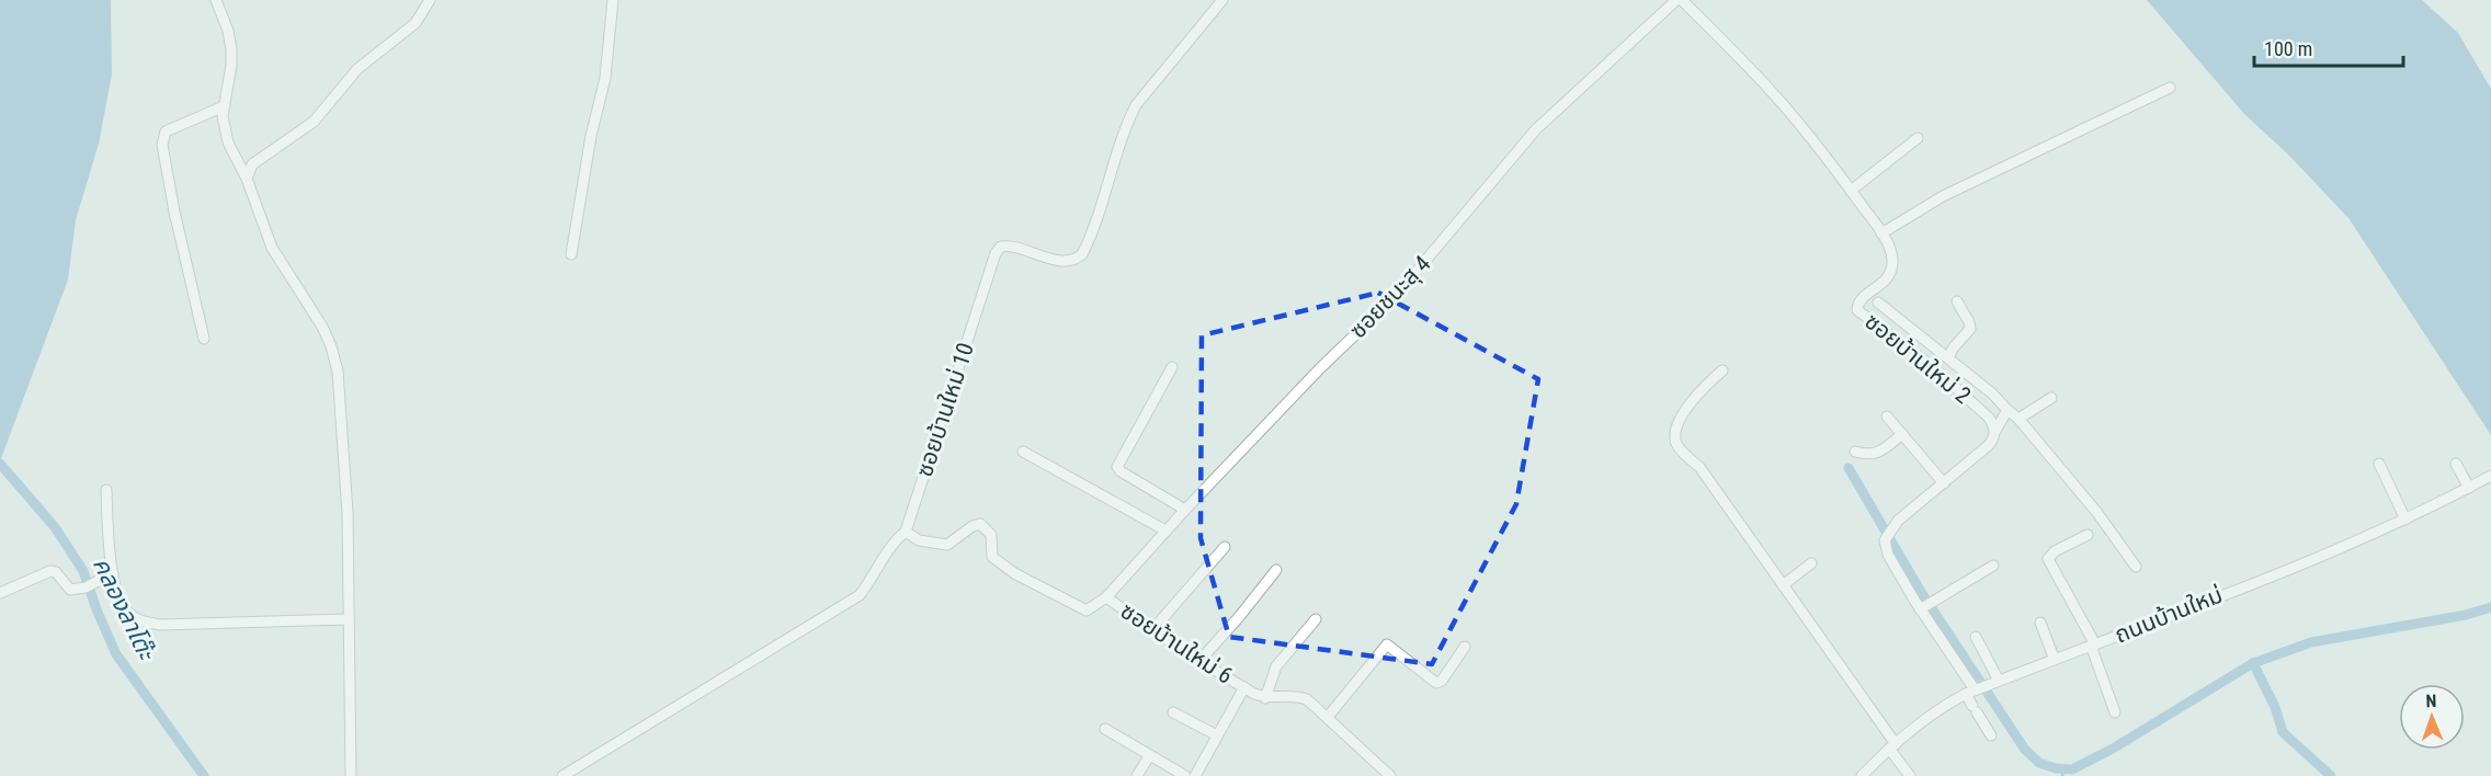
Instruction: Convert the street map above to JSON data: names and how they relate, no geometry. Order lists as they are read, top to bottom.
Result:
{
  "streets": {
    "street": [
      "ซอยชนะสุ 4",
      "ซอยบ้านใหม่ 2",
      "ซอยบ้านใหม่ 10",
      "ถนนบ้านใหม่",
      "ซอยบ้านใหม่ 6"
    ]
  },
  "crossings": [
    ["ซอยชนะสุ 4", "ซอยบ้านใหม่ 6"],
    ["ซอยบ้านใหม่ 10", "ซอยบ้านใหม่ 6"]
  ],
  "water": ["คลองลาโต๊ะ"],
  "scale_bar": "100 m",
  "north": "top"
}
